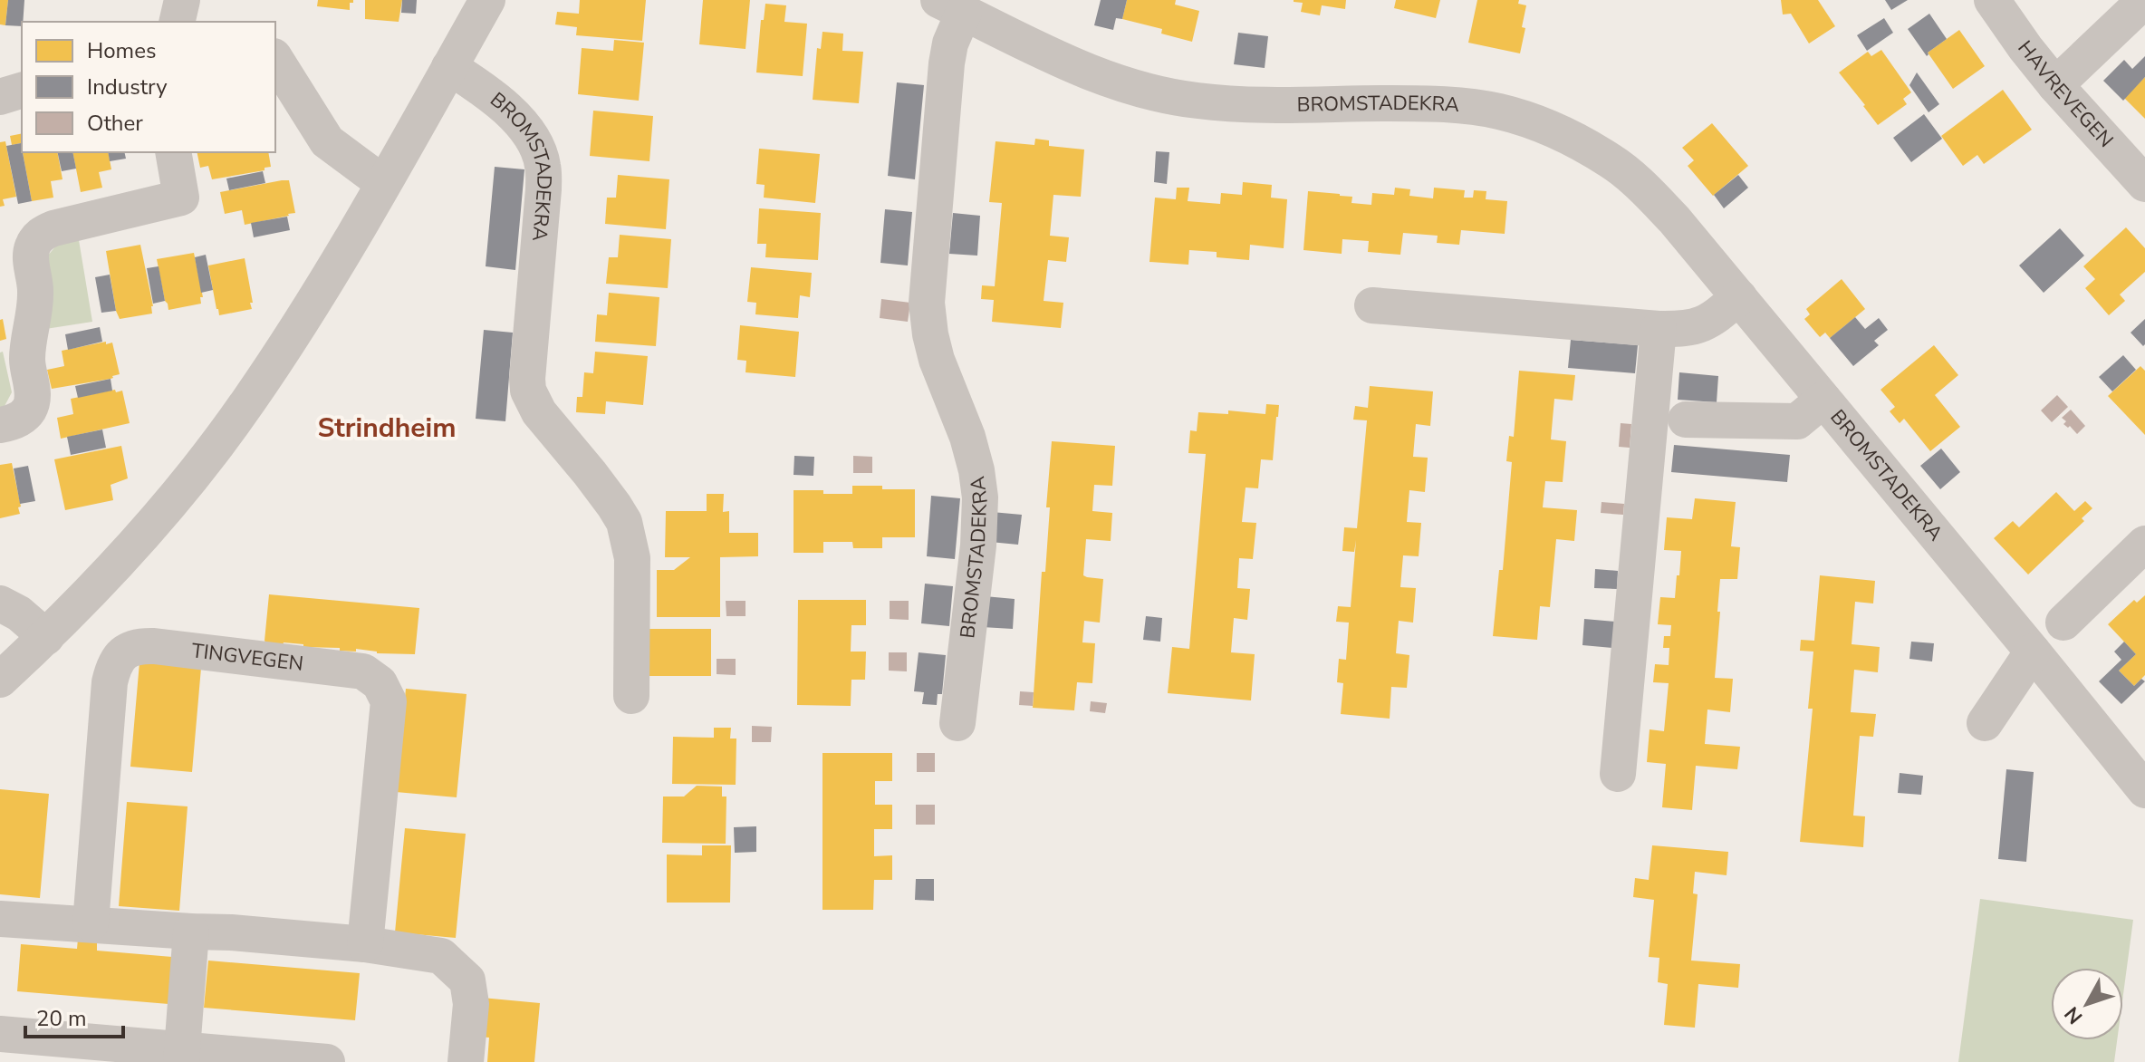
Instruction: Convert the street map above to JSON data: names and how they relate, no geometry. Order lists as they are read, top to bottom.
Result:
{
  "streets": {
    "street": ["HAVREVEGEN", "BROMSTADEKRA", "TINGVEGEN"]
  },
  "districts": ["Strindheim"],
  "legend": ["Homes", "Industry", "Other"],
  "scale_bar": "20 m",
  "north": "bottom left"
}
